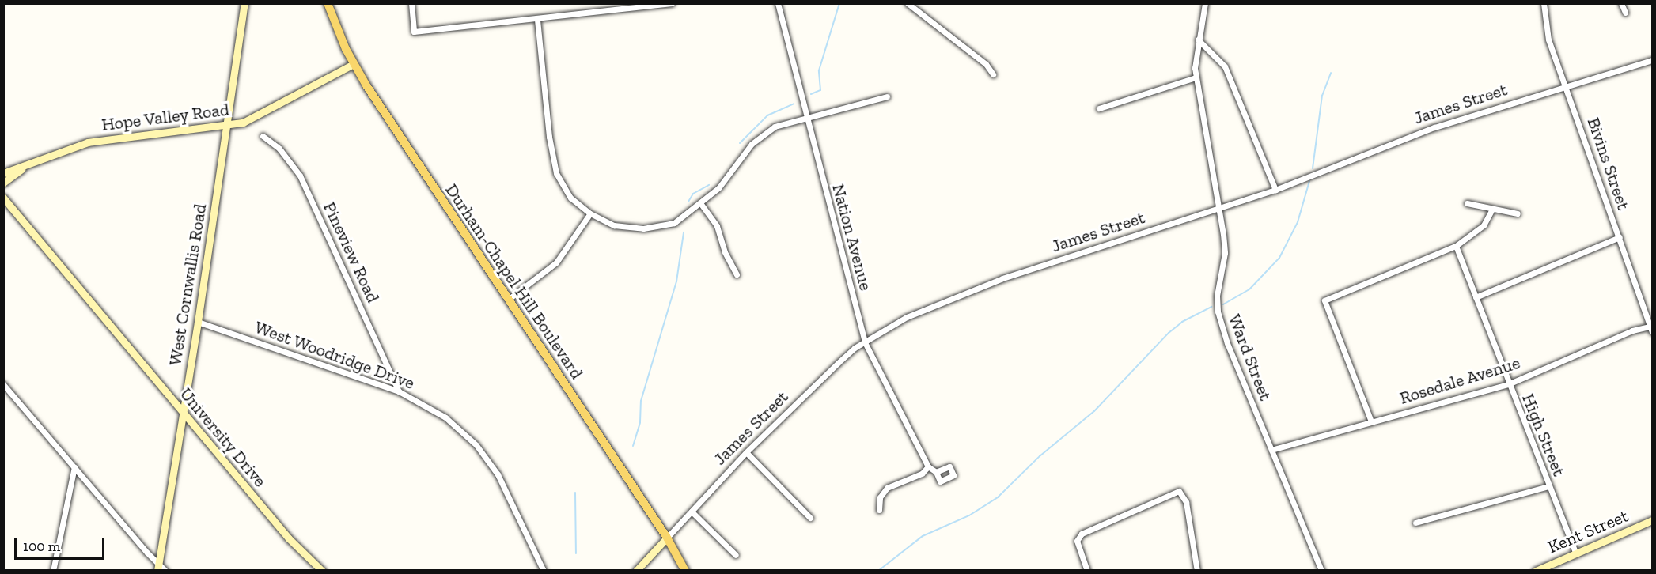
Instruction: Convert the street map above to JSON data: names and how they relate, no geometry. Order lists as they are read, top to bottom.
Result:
{
  "streets": {
    "main road": ["Durham-Chapel Hill Boulevard"],
    "street": [
      "James Street",
      "Hope Valley Road",
      "Bivins Street",
      "Nation Avenue",
      "Pineview Road",
      "West Cornwallis Road",
      "West Woodridge Drive",
      "Ward Street",
      "Rosedale Avenue",
      "High Street",
      "University Drive",
      "Kent Street"
    ]
  },
  "crossings": [
    ["James Street", "Bivins Street"],
    ["James Street", "Nation Avenue"],
    ["James Street", "Durham-Chapel Hill Boulevard"],
    ["James Street", "Ward Street"],
    ["Hope Valley Road", "Durham-Chapel Hill Boulevard"],
    ["Hope Valley Road", "West Cornwallis Road"],
    ["Bivins Street", "Rosedale Avenue"],
    ["Pineview Road", "West Woodridge Drive"],
    ["West Cornwallis Road", "West Woodridge Drive"],
    ["West Cornwallis Road", "University Drive"],
    ["Ward Street", "Rosedale Avenue"],
    ["Rosedale Avenue", "High Street"],
    ["High Street", "Kent Street"]
  ],
  "scale_bar": "100 m"
}
